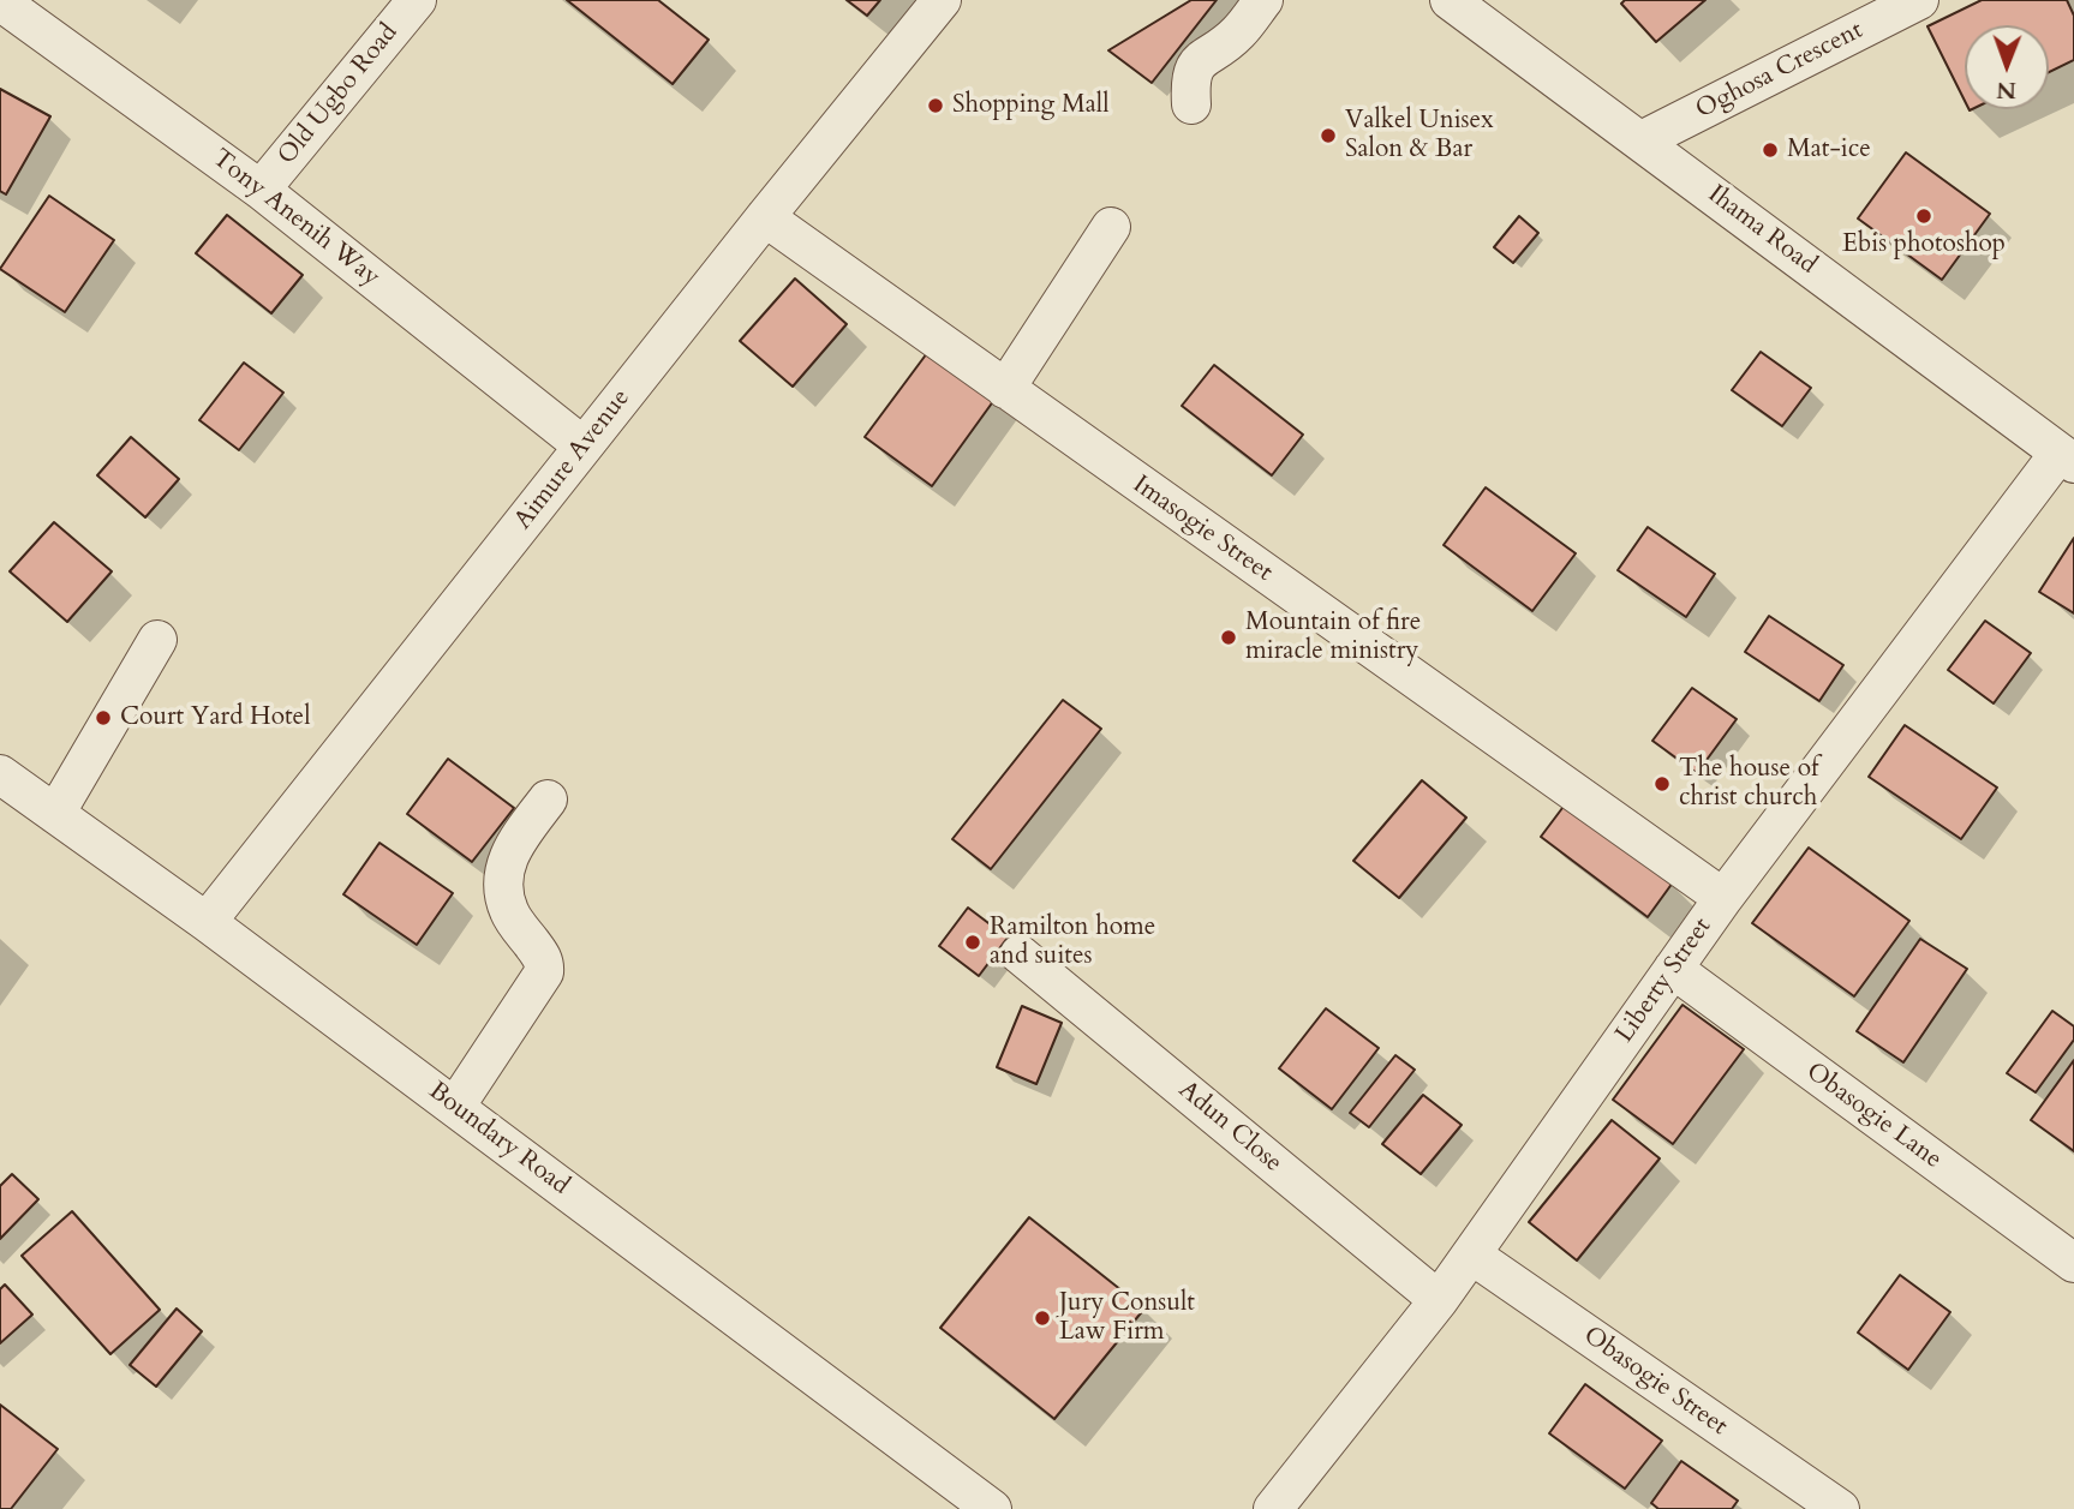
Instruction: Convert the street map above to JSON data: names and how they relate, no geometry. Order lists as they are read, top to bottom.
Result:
{
  "streets": {
    "street": [
      "Oghosa Crescent",
      "Old Ugbo Road",
      "Tony Anenih Way",
      "Ihama Road",
      "Aimure Avenue",
      "Imasogie Street",
      "Liberty Street",
      "Obasogie Lane",
      "Adun Close",
      "Boundary Road",
      "Obasogie Street"
    ]
  },
  "crossings": [
    ["Oghosa Crescent", "Ihama Road"],
    ["Old Ugbo Road", "Tony Anenih Way"],
    ["Tony Anenih Way", "Aimure Avenue"],
    ["Ihama Road", "Liberty Street"],
    ["Aimure Avenue", "Imasogie Street"],
    ["Aimure Avenue", "Boundary Road"],
    ["Imasogie Street", "Liberty Street"],
    ["Liberty Street", "Obasogie Lane"],
    ["Liberty Street", "Adun Close"],
    ["Liberty Street", "Obasogie Street"]
  ],
  "places": [
    "Shopping Mall",
    "Valkel Unisex Salon & Bar",
    "Mat-ice",
    "Ebis photoshop",
    "Mountain of fire miracle ministry",
    "Court Yard Hotel",
    "The house of christ church",
    "Ramilton home and suites",
    "Jury Consult Law Firm"
  ],
  "north": "bottom"
}
